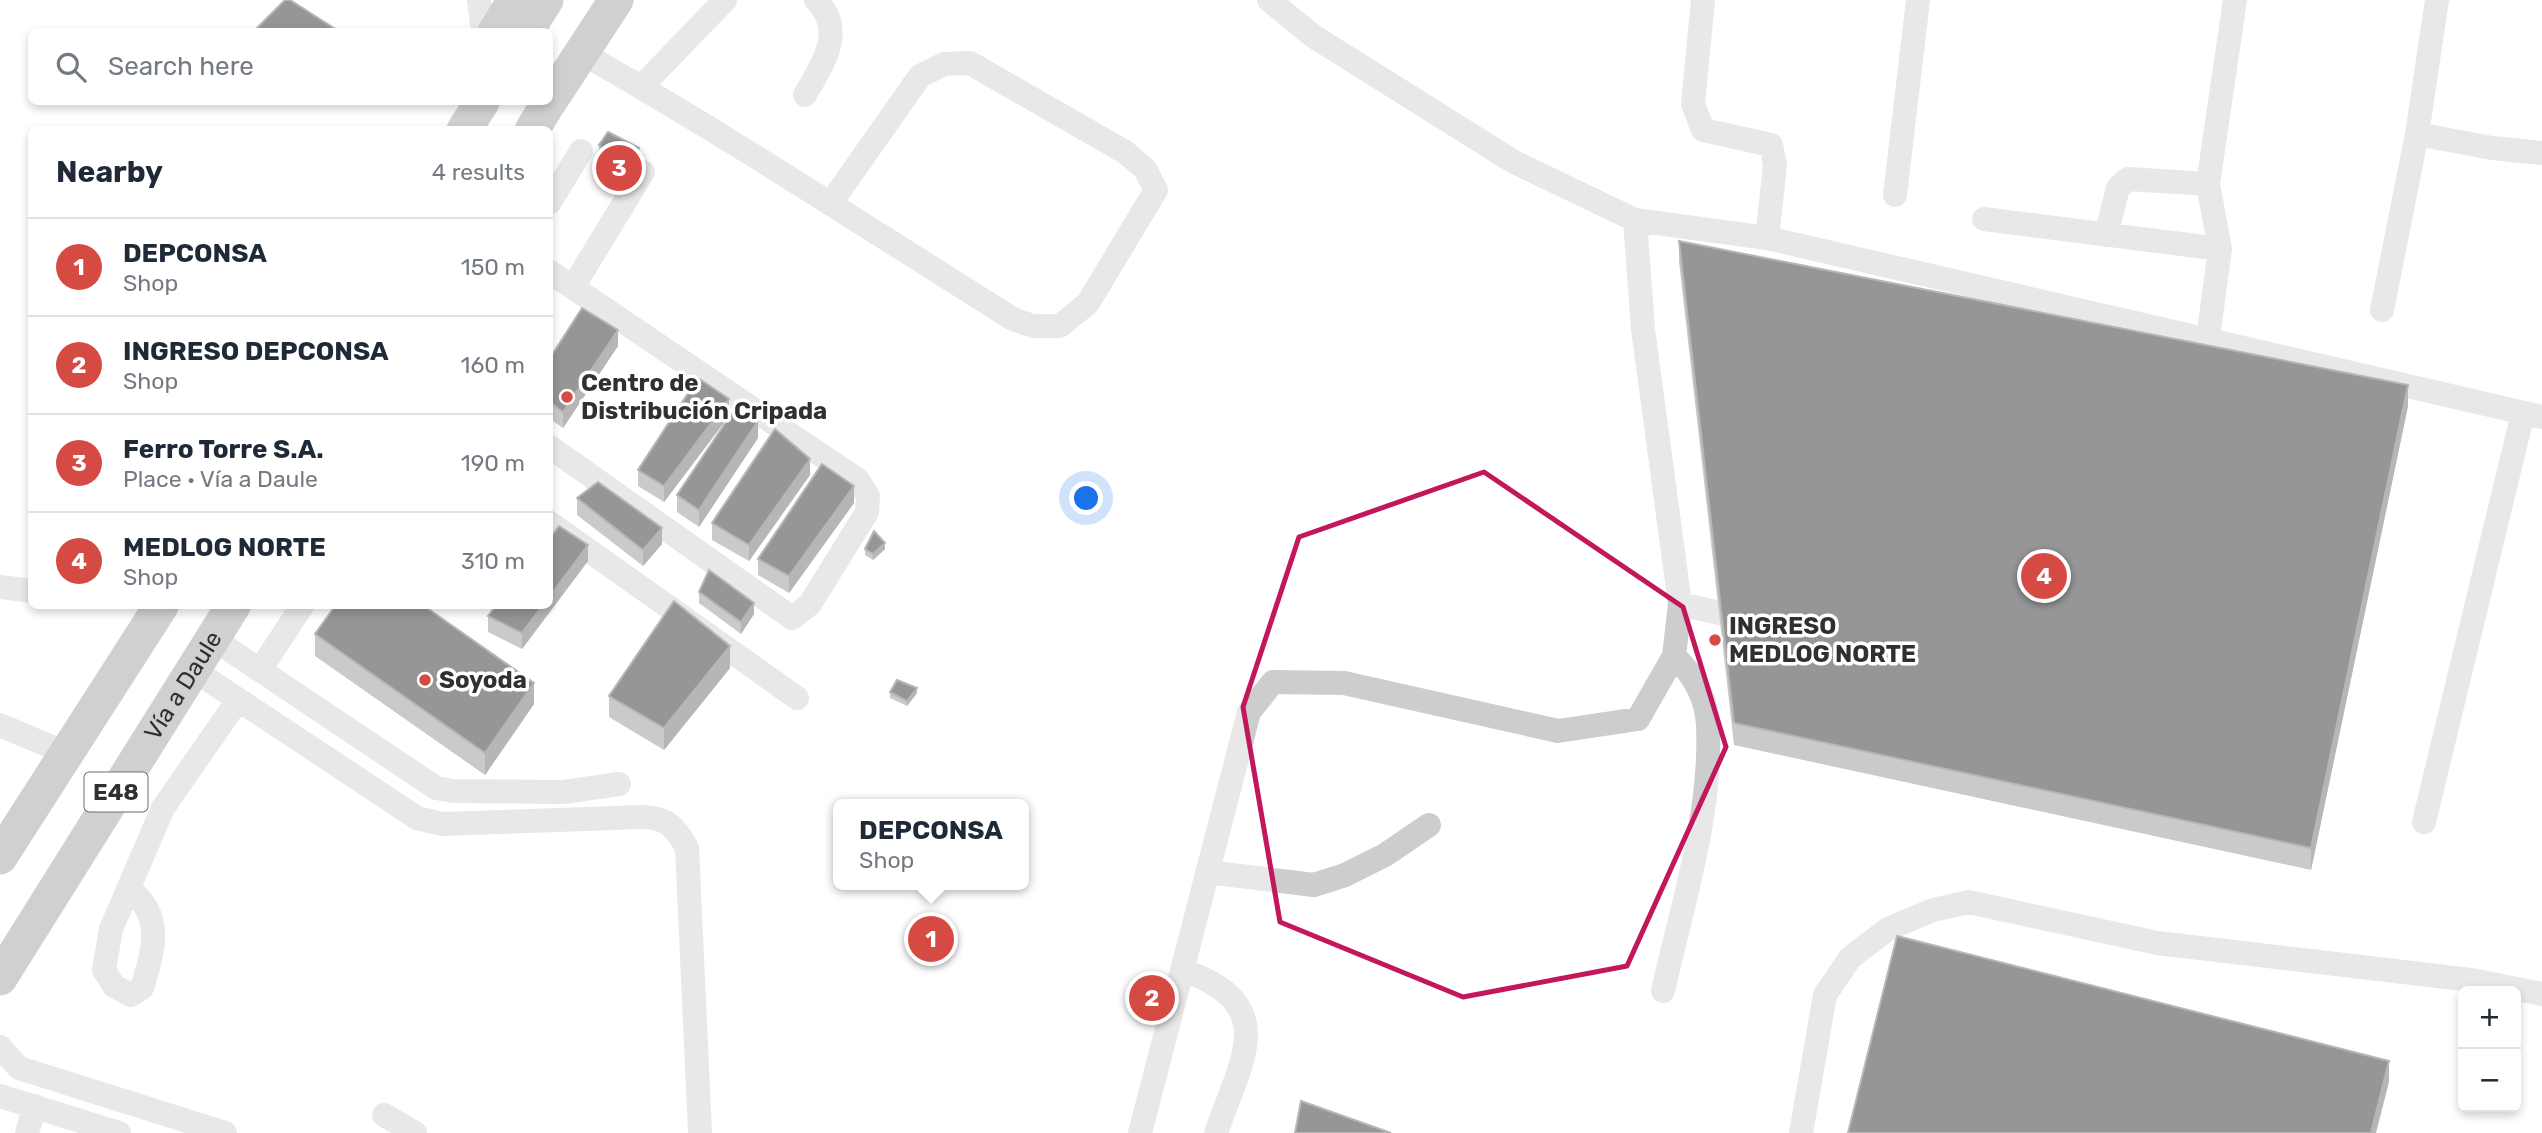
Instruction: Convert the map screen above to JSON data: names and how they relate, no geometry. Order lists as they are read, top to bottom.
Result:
{
  "streets": {
    "highway": ["Vía a Daule", "E48"]
  },
  "places": ["Centro de Distribución Cripada", "INGRESO MEDLOG NORTE", "Soyoda"],
  "page": {
    "search": "Search here",
    "heading": ["Nearby", "4 results"],
    "pins": [
      "3",
      "4",
      "1",
      "2"
    ],
    "list": [
      {
        "mark": "1",
        "name": "DEPCONSA",
        "note": "Shop",
        "value": "150 m"
      },
      {
        "mark": "2",
        "name": "INGRESO DEPCONSA",
        "note": "Shop",
        "value": "160 m"
      },
      {
        "mark": "3",
        "name": "Ferro Torre S.A.",
        "note": "Place · Vía a Daule",
        "value": "190 m"
      },
      {
        "mark": "4",
        "name": "MEDLOG NORTE",
        "note": "Shop",
        "value": "310 m"
      }
    ],
    "popup": ["DEPCONSA", "Shop"],
    "map_buttons": ["+", "−"]
  }
}
